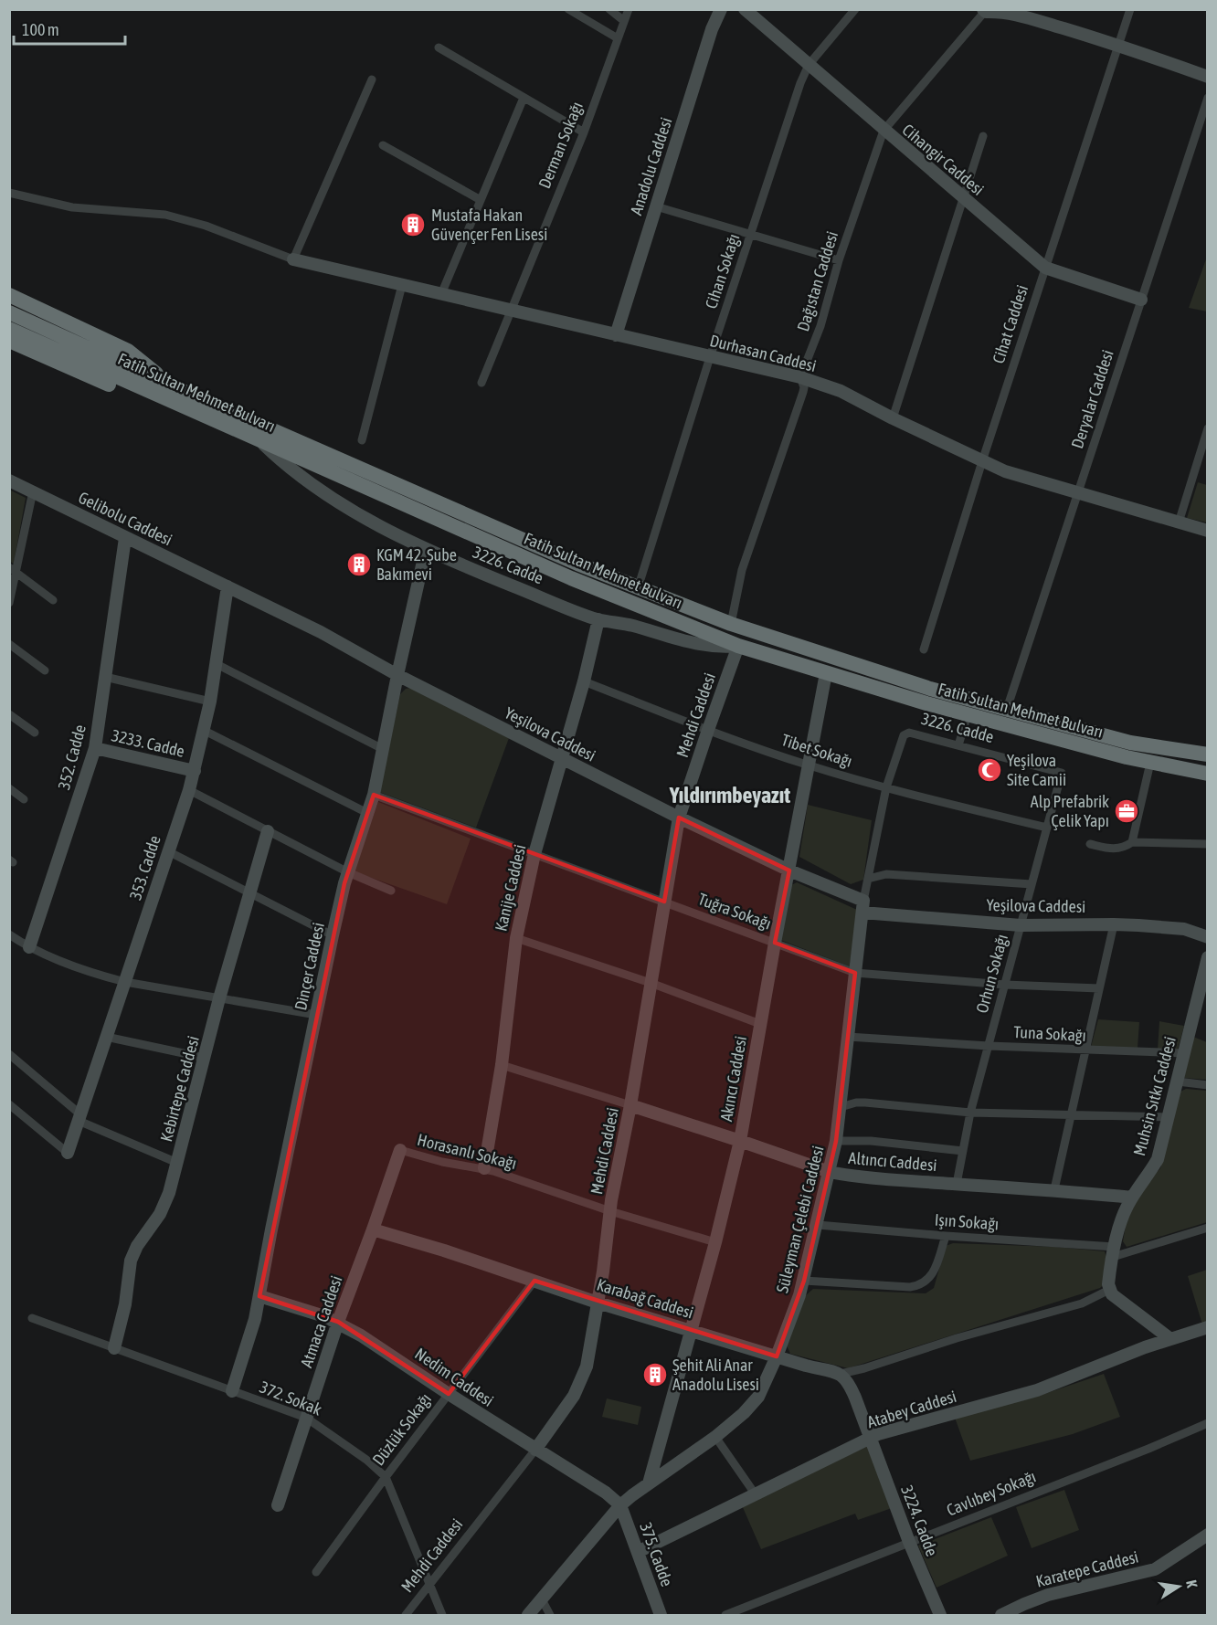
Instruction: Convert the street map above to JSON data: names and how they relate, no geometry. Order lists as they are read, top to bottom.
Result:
{
  "streets": {
    "highway": ["Fatih Sultan Mehmet Bulvarı"],
    "street": [
      "Derman Sokağı",
      "Cihangir Caddesi",
      "Anadolu Caddesi",
      "Cihan Sokağı",
      "Dağıstan Caddesi",
      "Cihat Caddesi",
      "Durhasan Caddesi",
      "Deryalar Caddesi",
      "Gelibolu Caddesi",
      "3226. Cadde",
      "Mehdi Caddesi",
      "Yeşilova Caddesi",
      "3233. Cadde",
      "Tibet Sokağı",
      "352. Cadde",
      "353. Cadde",
      "Kanije Caddesi",
      "Tuğra Sokağı",
      "Dinçer Caddesi",
      "Orhun Sokağı",
      "Tuna Sokağı",
      "Akıncı Caddesi",
      "Kebirtepe Caddesi",
      "Muhsin Sıtkı Caddesi",
      "Horasanlı Sokağı",
      "Altıncı Caddesi",
      "Süleyman Çelebi Caddesi",
      "Işın Sokağı",
      "Karabağ Caddesi",
      "Atmaca Caddesi",
      "Nedim Caddesi",
      "372. Sokak",
      "Atabey Caddesi",
      "Düzlük Sokağı",
      "Cavlıbey Sokağı",
      "3224. Cadde",
      "375. Cadde",
      "Karatepe Caddesi"
    ]
  },
  "crossings": [
    ["Derman Sokağı", "Durhasan Caddesi"],
    ["Cihangir Caddesi", "Cihan Sokağı"],
    ["Cihangir Caddesi", "Dağıstan Caddesi"],
    ["Cihangir Caddesi", "Cihat Caddesi"],
    ["Cihangir Caddesi", "Deryalar Caddesi"],
    ["Anadolu Caddesi", "Durhasan Caddesi"],
    ["Cihan Sokağı", "Durhasan Caddesi"],
    ["Cihan Sokağı", "Fatih Sultan Mehmet Bulvarı"],
    ["Dağıstan Caddesi", "Durhasan Caddesi"],
    ["Dağıstan Caddesi", "Fatih Sultan Mehmet Bulvarı"],
    ["Cihat Caddesi", "Durhasan Caddesi"],
    ["Durhasan Caddesi", "Deryalar Caddesi"],
    ["Fatih Sultan Mehmet Bulvarı", "Deryalar Caddesi"],
    ["Fatih Sultan Mehmet Bulvarı", "3226. Cadde"],
    ["Fatih Sultan Mehmet Bulvarı", "Mehdi Caddesi"],
    ["Fatih Sultan Mehmet Bulvarı", "Akıncı Caddesi"],
    ["Gelibolu Caddesi", "Yeşilova Caddesi"],
    ["Gelibolu Caddesi", "352. Cadde"],
    ["Gelibolu Caddesi", "353. Cadde"],
    ["3226. Cadde", "Mehdi Caddesi"],
    ["3226. Cadde", "Kanije Caddesi"],
    ["3226. Cadde", "Dinçer Caddesi"],
    ["3226. Cadde", "Orhun Sokağı"],
    ["3226. Cadde", "Süleyman Çelebi Caddesi"],
    ["Mehdi Caddesi", "Yeşilova Caddesi"],
    ["Mehdi Caddesi", "Tibet Sokağı"],
    ["Mehdi Caddesi", "Tuğra Sokağı"],
    ["Mehdi Caddesi", "Horasanlı Sokağı"],
    ["Mehdi Caddesi", "Altıncı Caddesi"],
    ["Mehdi Caddesi", "Karabağ Caddesi"],
    ["Mehdi Caddesi", "Nedim Caddesi"],
    ["Mehdi Caddesi", "372. Sokak"],
    ["Yeşilova Caddesi", "353. Cadde"],
    ["Yeşilova Caddesi", "Kanije Caddesi"],
    ["Yeşilova Caddesi", "Dinçer Caddesi"],
    ["Yeşilova Caddesi", "Orhun Sokağı"],
    ["Yeşilova Caddesi", "Akıncı Caddesi"],
    ["Yeşilova Caddesi", "Süleyman Çelebi Caddesi"],
    ["3233. Cadde", "352. Cadde"],
    ["3233. Cadde", "353. Cadde"],
    ["Tibet Sokağı", "Kanije Caddesi"],
    ["Tibet Sokağı", "Orhun Sokağı"],
    ["Tibet Sokağı", "Akıncı Caddesi"],
    ["Tibet Sokağı", "Süleyman Çelebi Caddesi"],
    ["Kanije Caddesi", "Tuğra Sokağı"],
    ["Kanije Caddesi", "Horasanlı Sokağı"],
    ["Kanije Caddesi", "Altıncı Caddesi"],
    ["Tuğra Sokağı", "Dinçer Caddesi"],
    ["Tuğra Sokağı", "Orhun Sokağı"],
    ["Tuğra Sokağı", "Akıncı Caddesi"],
    ["Tuğra Sokağı", "Süleyman Çelebi Caddesi"],
    ["Dinçer Caddesi", "Nedim Caddesi"],
    ["Dinçer Caddesi", "372. Sokak"],
    ["Orhun Sokağı", "Tuna Sokağı"],
    ["Orhun Sokağı", "Altıncı Caddesi"],
    ["Tuna Sokağı", "Muhsin Sıtkı Caddesi"],
    ["Tuna Sokağı", "Süleyman Çelebi Caddesi"],
    ["Akıncı Caddesi", "Horasanlı Sokağı"],
    ["Akıncı Caddesi", "Altıncı Caddesi"],
    ["Akıncı Caddesi", "Süleyman Çelebi Caddesi"],
    ["Akıncı Caddesi", "Karabağ Caddesi"],
    ["Kebirtepe Caddesi", "372. Sokak"],
    ["Muhsin Sıtkı Caddesi", "Altıncı Caddesi"],
    ["Muhsin Sıtkı Caddesi", "Işın Sokağı"],
    ["Horasanlı Sokağı", "Atmaca Caddesi"],
    ["Altıncı Caddesi", "Süleyman Çelebi Caddesi"],
    ["Süleyman Çelebi Caddesi", "Işın Sokağı"],
    ["Süleyman Çelebi Caddesi", "Karabağ Caddesi"],
    ["Süleyman Çelebi Caddesi", "Nedim Caddesi"],
    ["Süleyman Çelebi Caddesi", "375. Cadde"],
    ["Karabağ Caddesi", "Atmaca Caddesi"],
    ["Karabağ Caddesi", "Düzlük Sokağı"],
    ["Atmaca Caddesi", "Nedim Caddesi"],
    ["Atmaca Caddesi", "372. Sokak"],
    ["Nedim Caddesi", "Düzlük Sokağı"],
    ["Nedim Caddesi", "375. Cadde"],
    ["372. Sokak", "Düzlük Sokağı"],
    ["Atabey Caddesi", "3224. Cadde"],
    ["Atabey Caddesi", "375. Cadde"],
    ["Cavlıbey Sokağı", "3224. Cadde"]
  ],
  "districts": ["Yıldırımbeyazıt"],
  "places": {
    "building": ["Mustafa Hakan Güvençer Fen Lisesi", "KGM 42. Şube Bakımevi", "Şehit Ali Anar Anadolu Lisesi"],
    "mosque": ["Yeşilova Site Camii"],
    "office": ["Alp Prefabrik Çelik Yapı"]
  },
  "scale_bar": "100 m",
  "north": "right"
}
